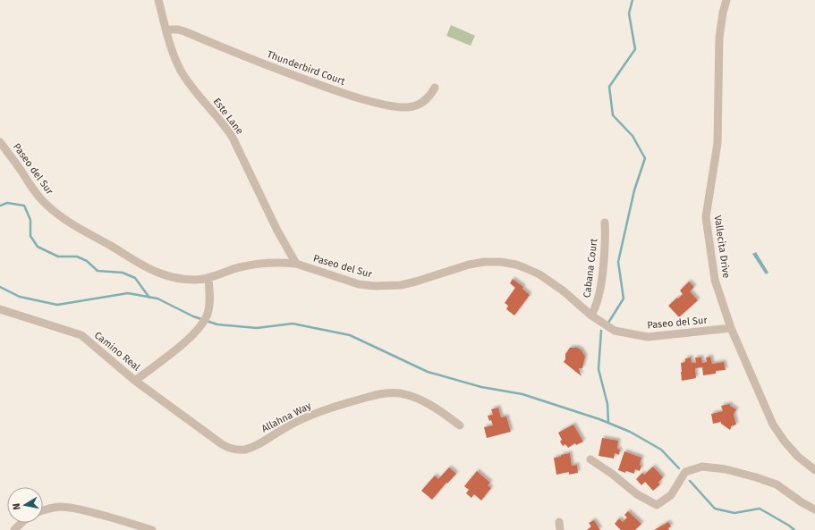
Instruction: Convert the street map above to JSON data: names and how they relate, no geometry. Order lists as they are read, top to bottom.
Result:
{
  "streets": {
    "street": [
      "Thunderbird Court",
      "Este Lane",
      "Paseo del Sur",
      "Vallecita Drive",
      "Cabana Court",
      "Camino Real",
      "Allahna Way"
    ]
  },
  "crossings": [
    ["Thunderbird Court", "Este Lane"],
    ["Este Lane", "Paseo del Sur"],
    ["Paseo del Sur", "Vallecita Drive"],
    ["Paseo del Sur", "Cabana Court"],
    ["Paseo del Sur", "Camino Real"],
    ["Camino Real", "Allahna Way"]
  ],
  "north": "left"
}
